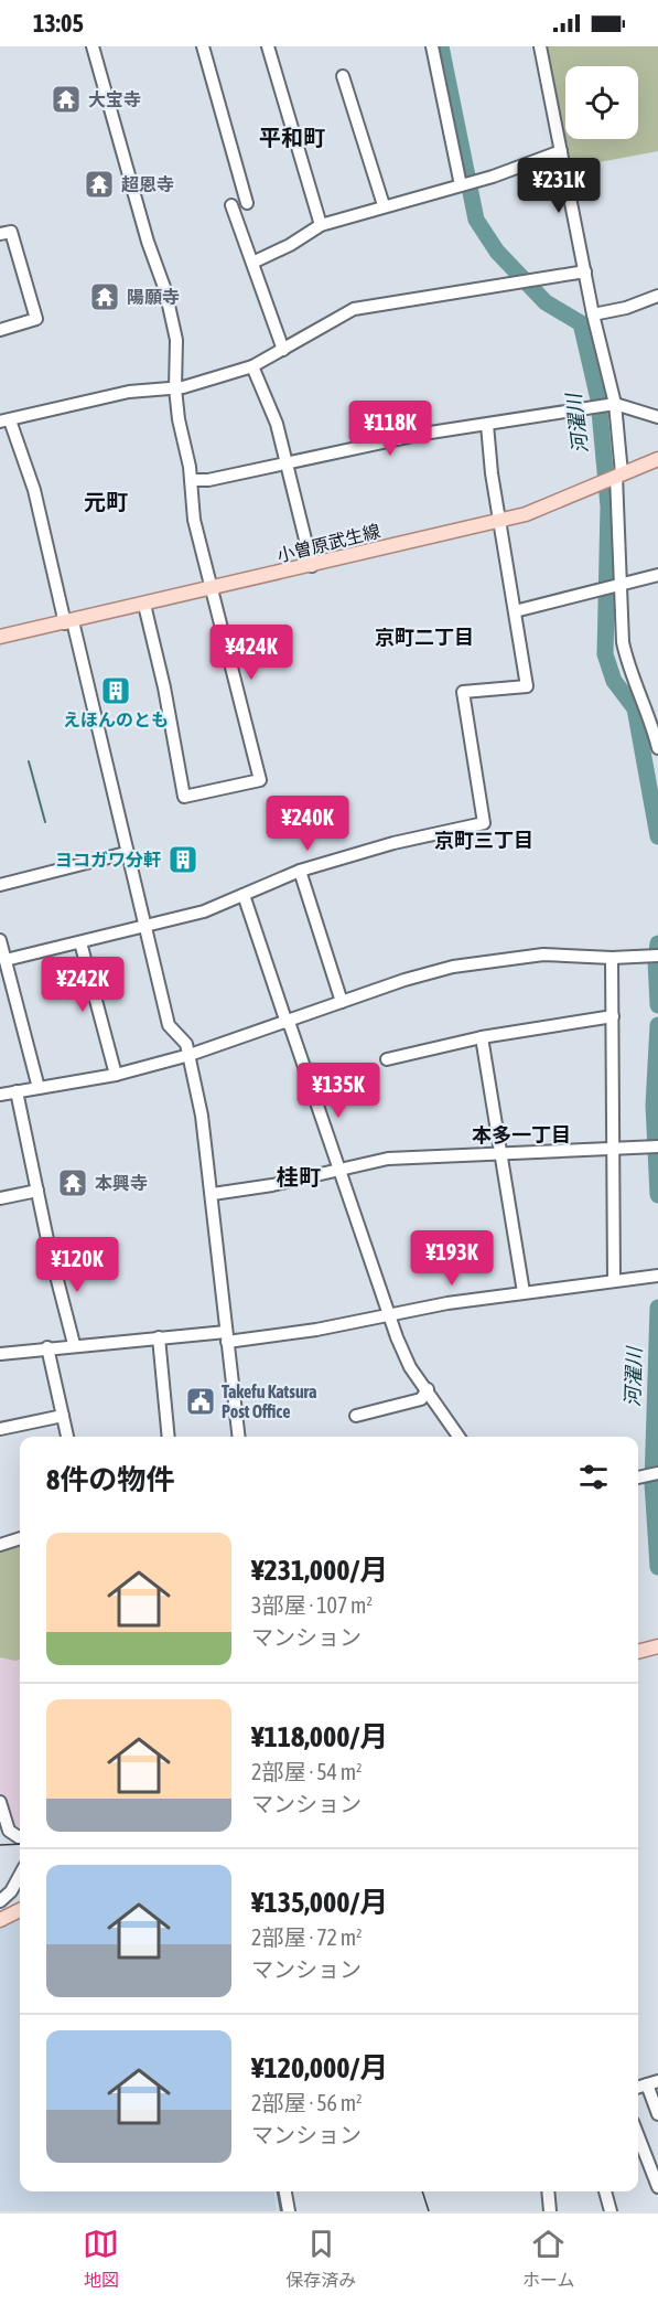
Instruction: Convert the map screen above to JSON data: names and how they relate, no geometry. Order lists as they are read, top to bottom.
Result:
{
  "streets": {
    "main road": ["小曽原武生線"]
  },
  "districts": [
    "平和町",
    "元町",
    "京町二丁目",
    "京町三丁目",
    "本多一丁目",
    "桂町"
  ],
  "water": ["河濯川"],
  "places": {
    "temple": [
      "大宝寺",
      "超恩寺",
      "陽願寺",
      "本興寺"
    ],
    "building": ["えほんのとも", "ヨコガワ分軒"],
    "public building": ["Takefu Katsura Post Office"]
  },
  "page": {
    "status": "13:05",
    "price": [
      "¥231K",
      "¥118K",
      "¥424K",
      "¥240K",
      "¥242K",
      "¥135K",
      "¥193K",
      "¥120K"
    ],
    "heading": "8件の物件",
    "list": [
      {
        "name": "¥231,000/月",
        "note": "3部屋 · 107 m² · マンション"
      },
      {
        "name": "¥118,000/月",
        "note": "2部屋 · 54 m² · マンション"
      },
      {
        "name": "¥135,000/月",
        "note": "2部屋 · 72 m² · マンション"
      },
      {
        "name": "¥120,000/月",
        "note": "2部屋 · 56 m² · マンション"
      }
    ],
    "tabs": ["地図", "保存済み", "ホーム"]
  }
}
